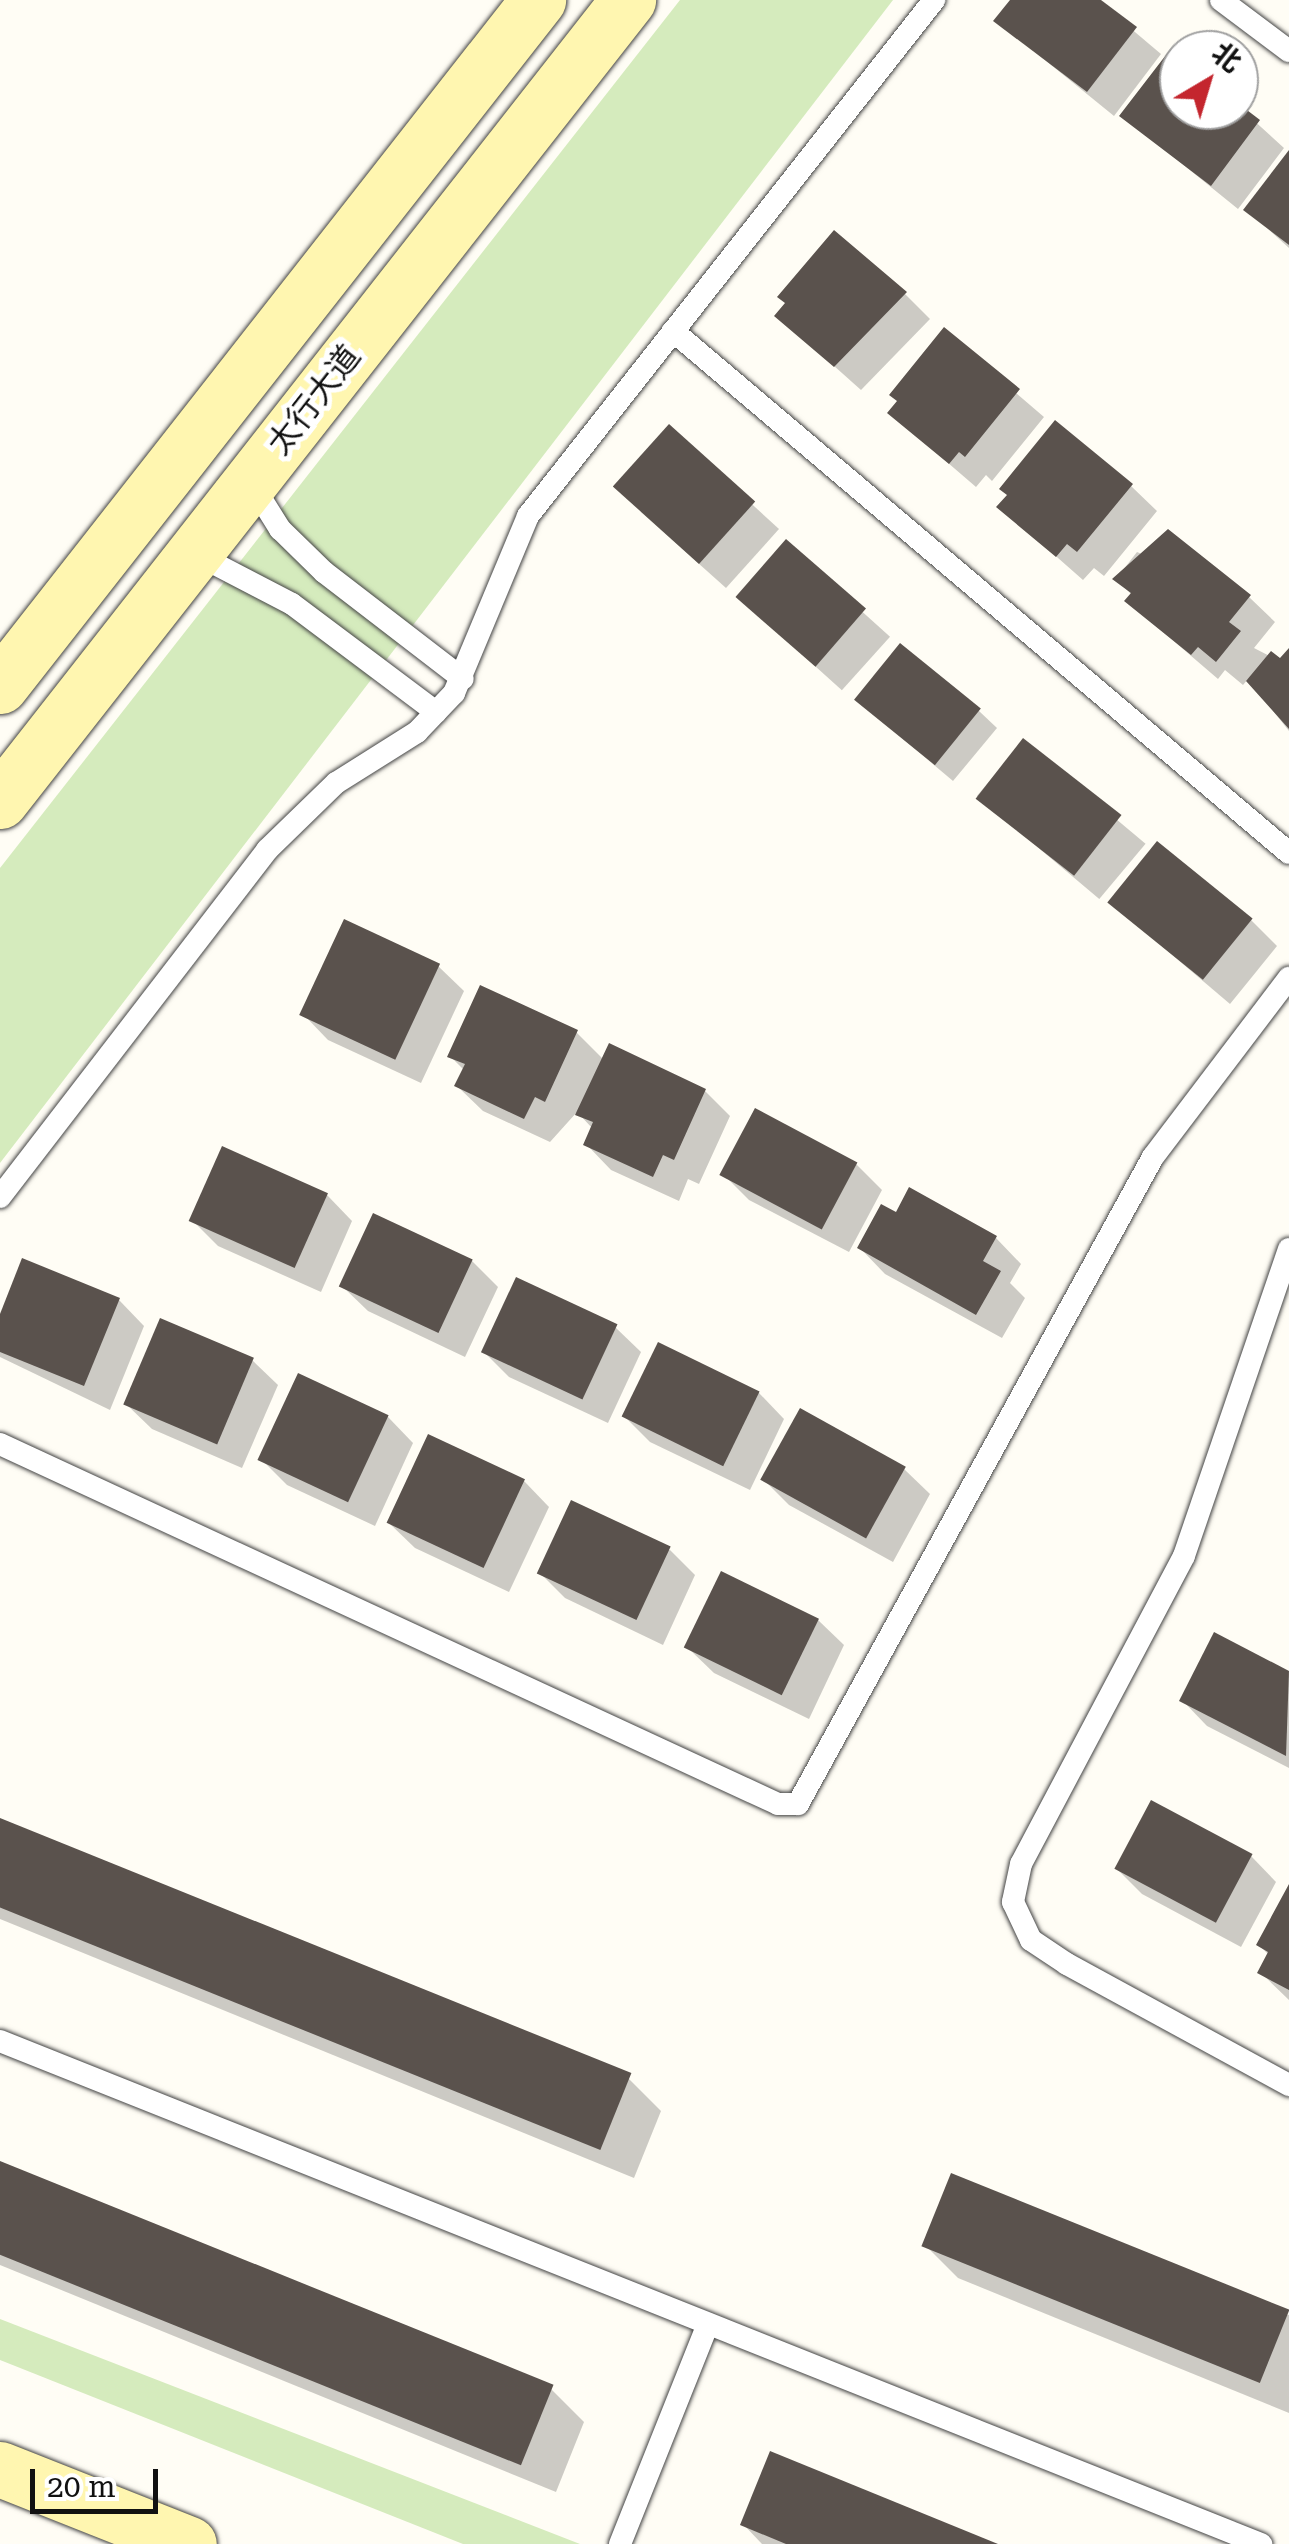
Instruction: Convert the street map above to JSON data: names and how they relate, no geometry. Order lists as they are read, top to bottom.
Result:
{
  "streets": {
    "main road": ["太行大道"]
  },
  "scale_bar": "20 m",
  "north": "top right"
}
